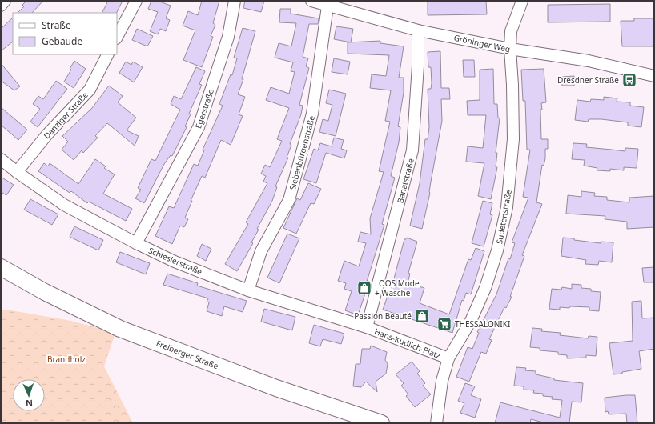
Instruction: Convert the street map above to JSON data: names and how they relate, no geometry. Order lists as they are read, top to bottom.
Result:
{
  "streets": {
    "main road": ["Freiberger Straße"],
    "street": [
      "Gröninger Weg",
      "Egerstraße",
      "Danziger Straße",
      "Siebenbürgenstraße",
      "Banatstraße",
      "Sudetenstraße",
      "Schlesierstraße",
      "Hans-Kudlich-Platz"
    ]
  },
  "crossings": [
    ["Gröninger Weg", "Siebenbürgenstraße"],
    ["Gröninger Weg", "Banatstraße"],
    ["Gröninger Weg", "Sudetenstraße"],
    ["Egerstraße", "Schlesierstraße"],
    ["Danziger Straße", "Schlesierstraße"],
    ["Siebenbürgenstraße", "Schlesierstraße"],
    ["Banatstraße", "Schlesierstraße"],
    ["Banatstraße", "Hans-Kudlich-Platz"],
    ["Sudetenstraße", "Hans-Kudlich-Platz"],
    ["Schlesierstraße", "Hans-Kudlich-Platz"]
  ],
  "parks": ["Brandholz"],
  "places": {
    "bus stop": ["Dresdner Straße"],
    "shop": ["LOOS Mode + Wäsche", "Passion Beauté"],
    "supermarket": ["THESSALONIKI"]
  },
  "legend": ["Straße", "Gebäude"],
  "north": "bottom"
}
